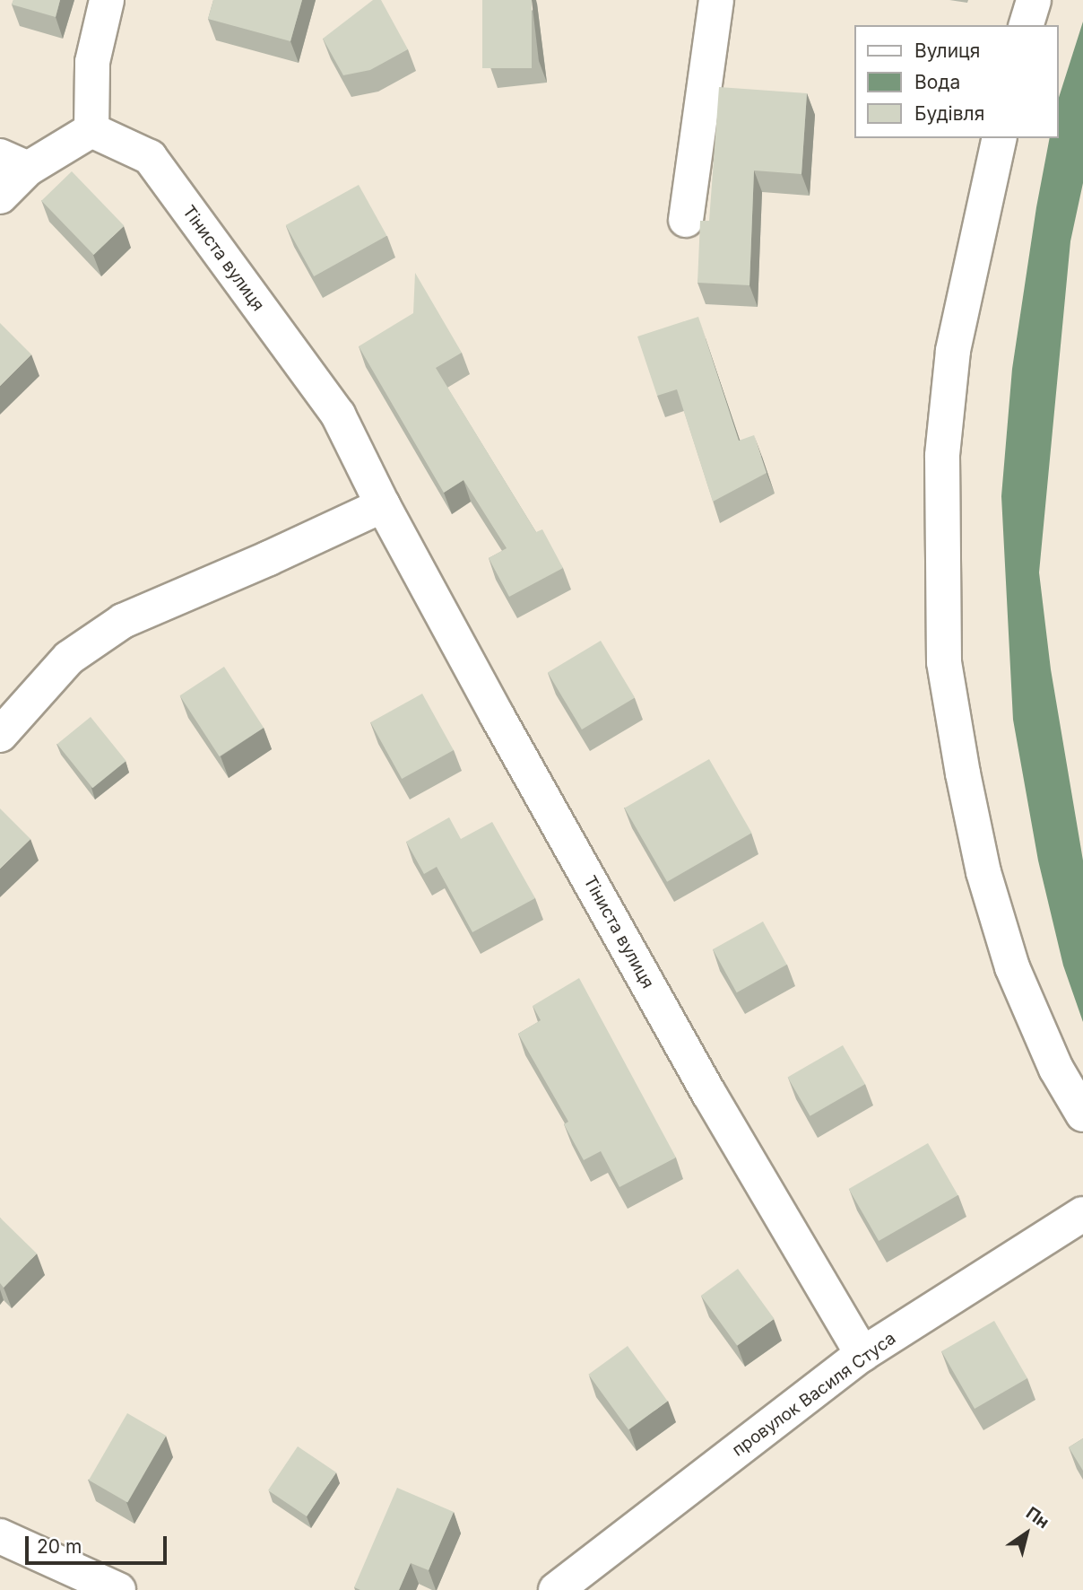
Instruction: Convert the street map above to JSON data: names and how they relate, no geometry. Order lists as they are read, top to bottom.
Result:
{
  "streets": {
    "street": ["Тіниста вулиця", "провулок Василя Стуса"]
  },
  "crossings": [
    ["Тіниста вулиця", "провулок Василя Стуса"]
  ],
  "legend": ["Вулиця", "Вода", "Будівля"],
  "scale_bar": "20 m",
  "north": "top right"
}
